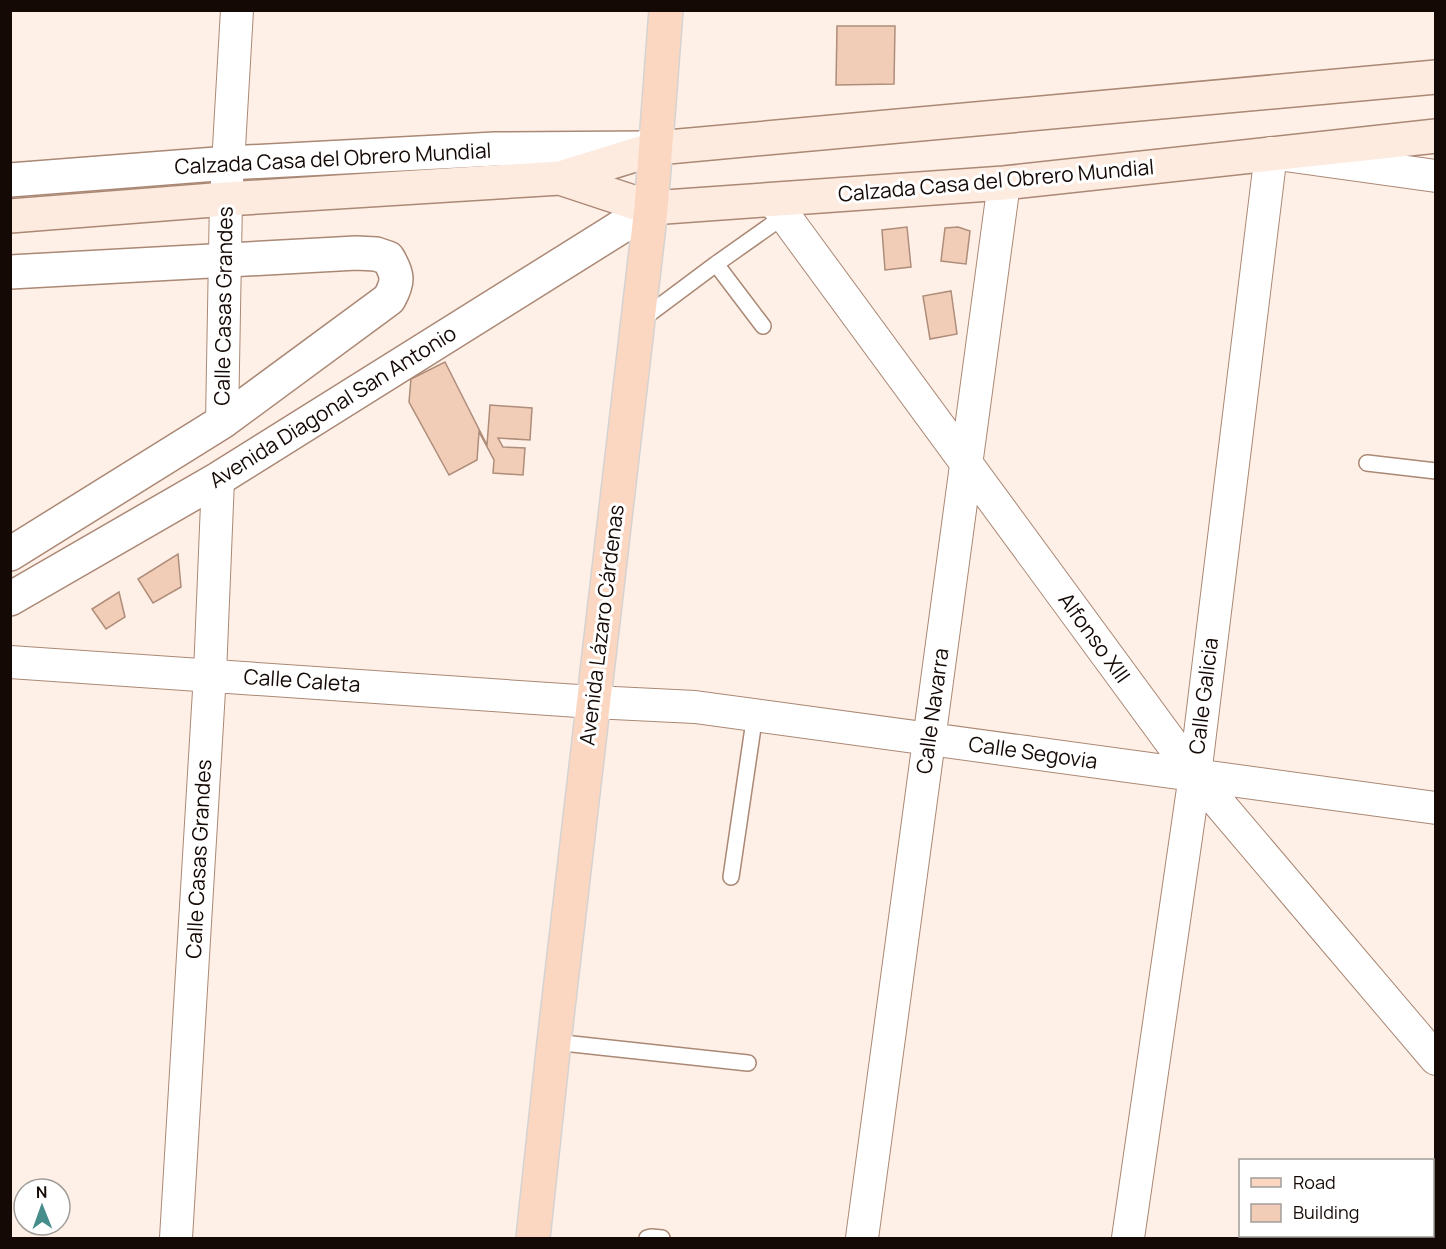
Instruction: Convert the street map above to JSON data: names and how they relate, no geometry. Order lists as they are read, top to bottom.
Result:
{
  "streets": {
    "main road": ["Calzada Casa del Obrero Mundial", "Avenida Lázaro Cárdenas"],
    "street": [
      "Calle Casas Grandes",
      "Avenida Diagonal San Antonio",
      "Alfonso XIII",
      "Calle Caleta",
      "Calle Galicia",
      "Calle Navarra",
      "Calle Segovia"
    ]
  },
  "crossings": [
    ["Calzada Casa del Obrero Mundial", "Calle Casas Grandes"],
    ["Calzada Casa del Obrero Mundial", "Avenida Diagonal San Antonio"],
    ["Calzada Casa del Obrero Mundial", "Avenida Lázaro Cárdenas"],
    ["Calzada Casa del Obrero Mundial", "Alfonso XIII"],
    ["Calzada Casa del Obrero Mundial", "Calle Galicia"],
    ["Calzada Casa del Obrero Mundial", "Calle Navarra"],
    ["Calle Casas Grandes", "Avenida Diagonal San Antonio"],
    ["Calle Casas Grandes", "Calle Caleta"],
    ["Avenida Diagonal San Antonio", "Avenida Lázaro Cárdenas"],
    ["Avenida Lázaro Cárdenas", "Calle Caleta"],
    ["Avenida Lázaro Cárdenas", "Calle Segovia"],
    ["Alfonso XIII", "Calle Galicia"],
    ["Alfonso XIII", "Calle Navarra"],
    ["Alfonso XIII", "Calle Segovia"],
    ["Calle Caleta", "Calle Segovia"],
    ["Calle Galicia", "Calle Segovia"],
    ["Calle Navarra", "Calle Segovia"]
  ],
  "legend": ["Road", "Building"],
  "north": "top"
}
